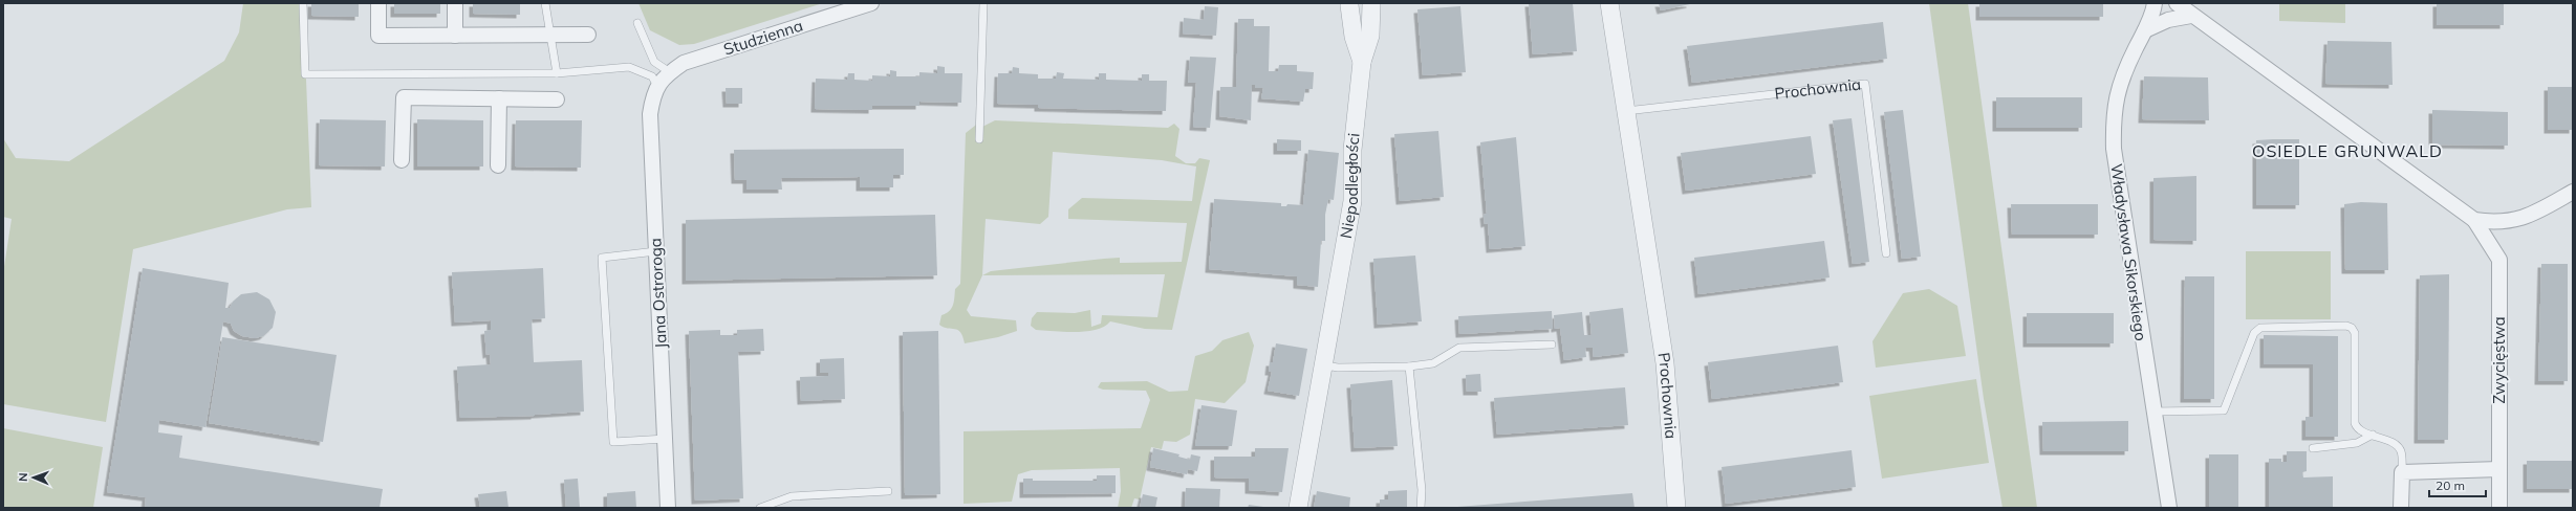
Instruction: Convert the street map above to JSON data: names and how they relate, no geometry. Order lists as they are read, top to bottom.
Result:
{
  "streets": {
    "street": [
      "Studzienna",
      "Prochownia",
      "Niepodległości",
      "Władysława Sikorskiego",
      "Jana Ostroroga",
      "Zwycięstwa"
    ]
  },
  "crossings": [
    ["Studzienna", "Jana Ostroroga"]
  ],
  "districts": ["OSIEDLE GRUNWALD"],
  "scale_bar": "20 m",
  "north": "left"
}
